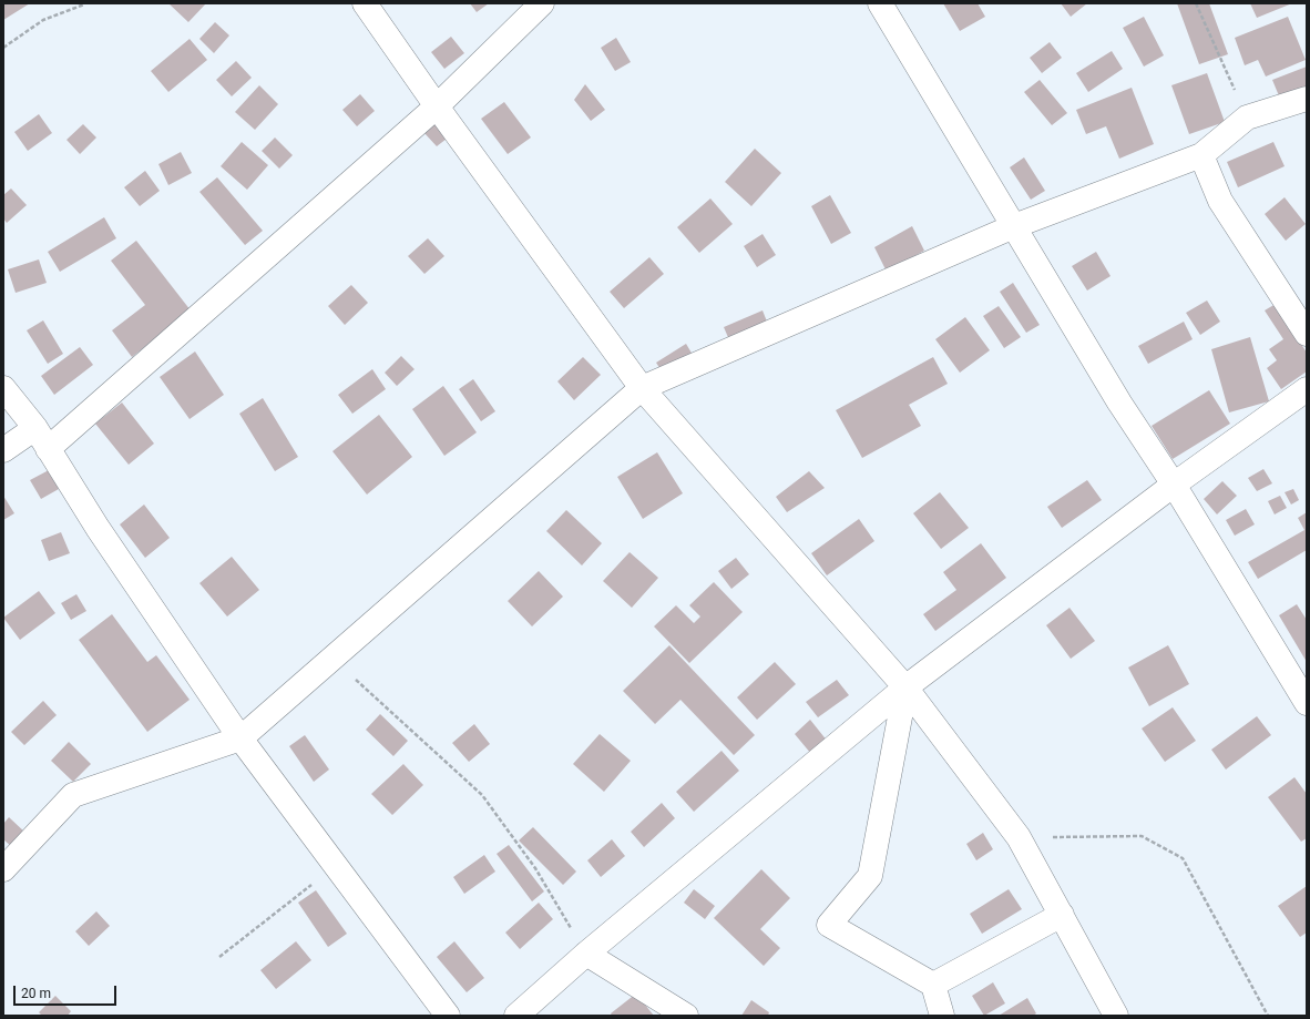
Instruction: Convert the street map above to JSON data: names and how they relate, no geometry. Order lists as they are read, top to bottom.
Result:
{
  "scale_bar": "20 m"
}
